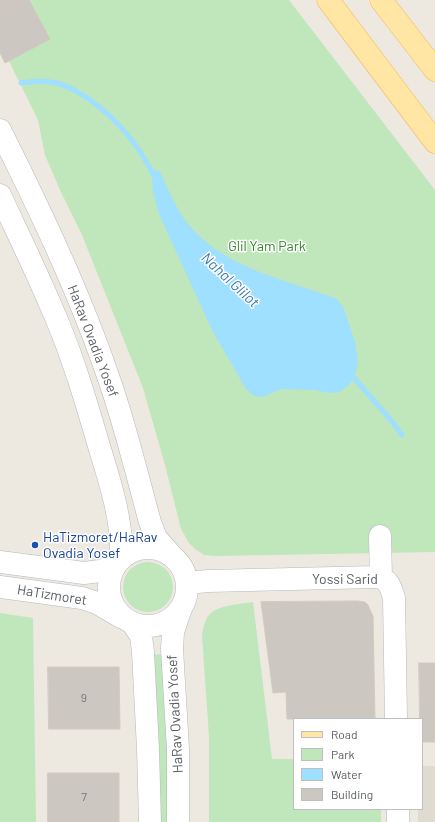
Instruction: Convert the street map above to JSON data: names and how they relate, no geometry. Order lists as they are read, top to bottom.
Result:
{
  "streets": {
    "street": ["HaRav Ovadia Yosef", "Yossi Sarid", "HaTizmoret"]
  },
  "crossings": [
    ["HaRav Ovadia Yosef", "Yossi Sarid"],
    ["HaRav Ovadia Yosef", "HaTizmoret"],
    ["Yossi Sarid", "HaTizmoret"]
  ],
  "water": ["Nahal Glilot"],
  "parks": ["Glil Yam Park"],
  "places": ["HaTizmoret/HaRav Ovadia Yosef"],
  "house_numbers": ["9", "7"],
  "legend": [
    "Road",
    "Park",
    "Water",
    "Building"
  ]
}
